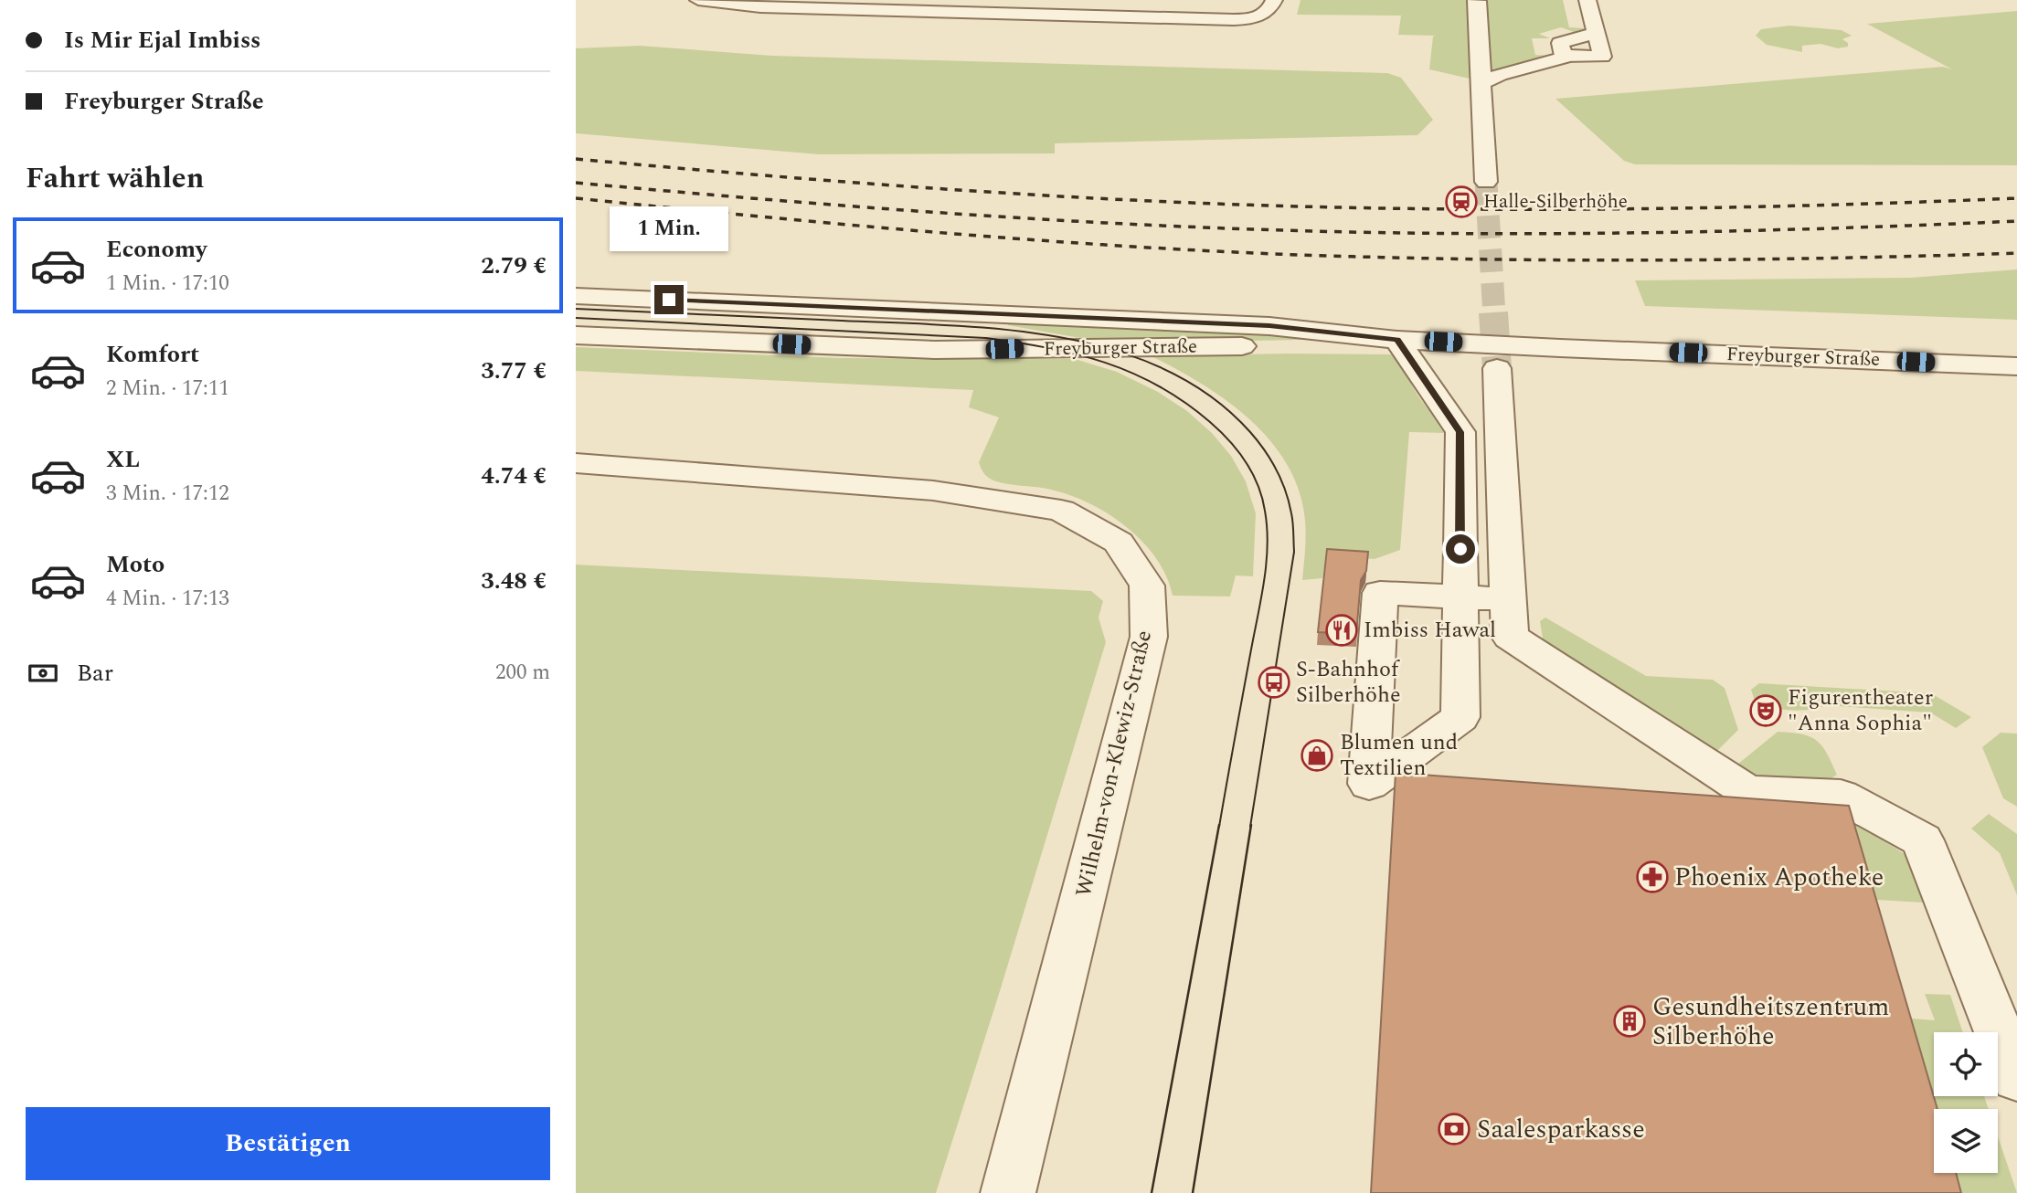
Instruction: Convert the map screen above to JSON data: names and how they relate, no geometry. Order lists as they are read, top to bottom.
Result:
{
  "streets": {
    "street": ["Freyburger Straße", "Wilhelm-von-Klewiz-Straße"]
  },
  "places": {
    "station": ["Halle-Silberhöhe"],
    "restaurant": ["Imbiss Hawal"],
    "bus stop": ["S-Bahnhof Silberhöhe"],
    "theatre": ["Figurentheater \"Anna Sophia\""],
    "shop": ["Blumen und Textilien"],
    "pharmacy": ["Phoenix Apotheke"],
    "building": ["Gesundheitszentrum Silberhöhe"],
    "bank": ["Saalesparkasse"]
  },
  "page": {
    "banner": ["Is Mir Ejal Imbiss", "Freyburger Straße"],
    "heading": "Fahrt wählen",
    "bubble": "1 Min.",
    "list": [
      {
        "name": "Economy",
        "note": "1 Min. · 17:10",
        "value": "2.79 €"
      },
      {
        "name": "Komfort",
        "note": "2 Min. · 17:11",
        "value": "3.77 €"
      },
      {
        "name": "XL",
        "note": "3 Min. · 17:12",
        "value": "4.74 €"
      },
      {
        "name": "Moto",
        "note": "4 Min. · 17:13",
        "value": "3.48 €"
      }
    ],
    "pay": ["Bar", "200 m"],
    "buttons": "Bestätigen"
  }
}
